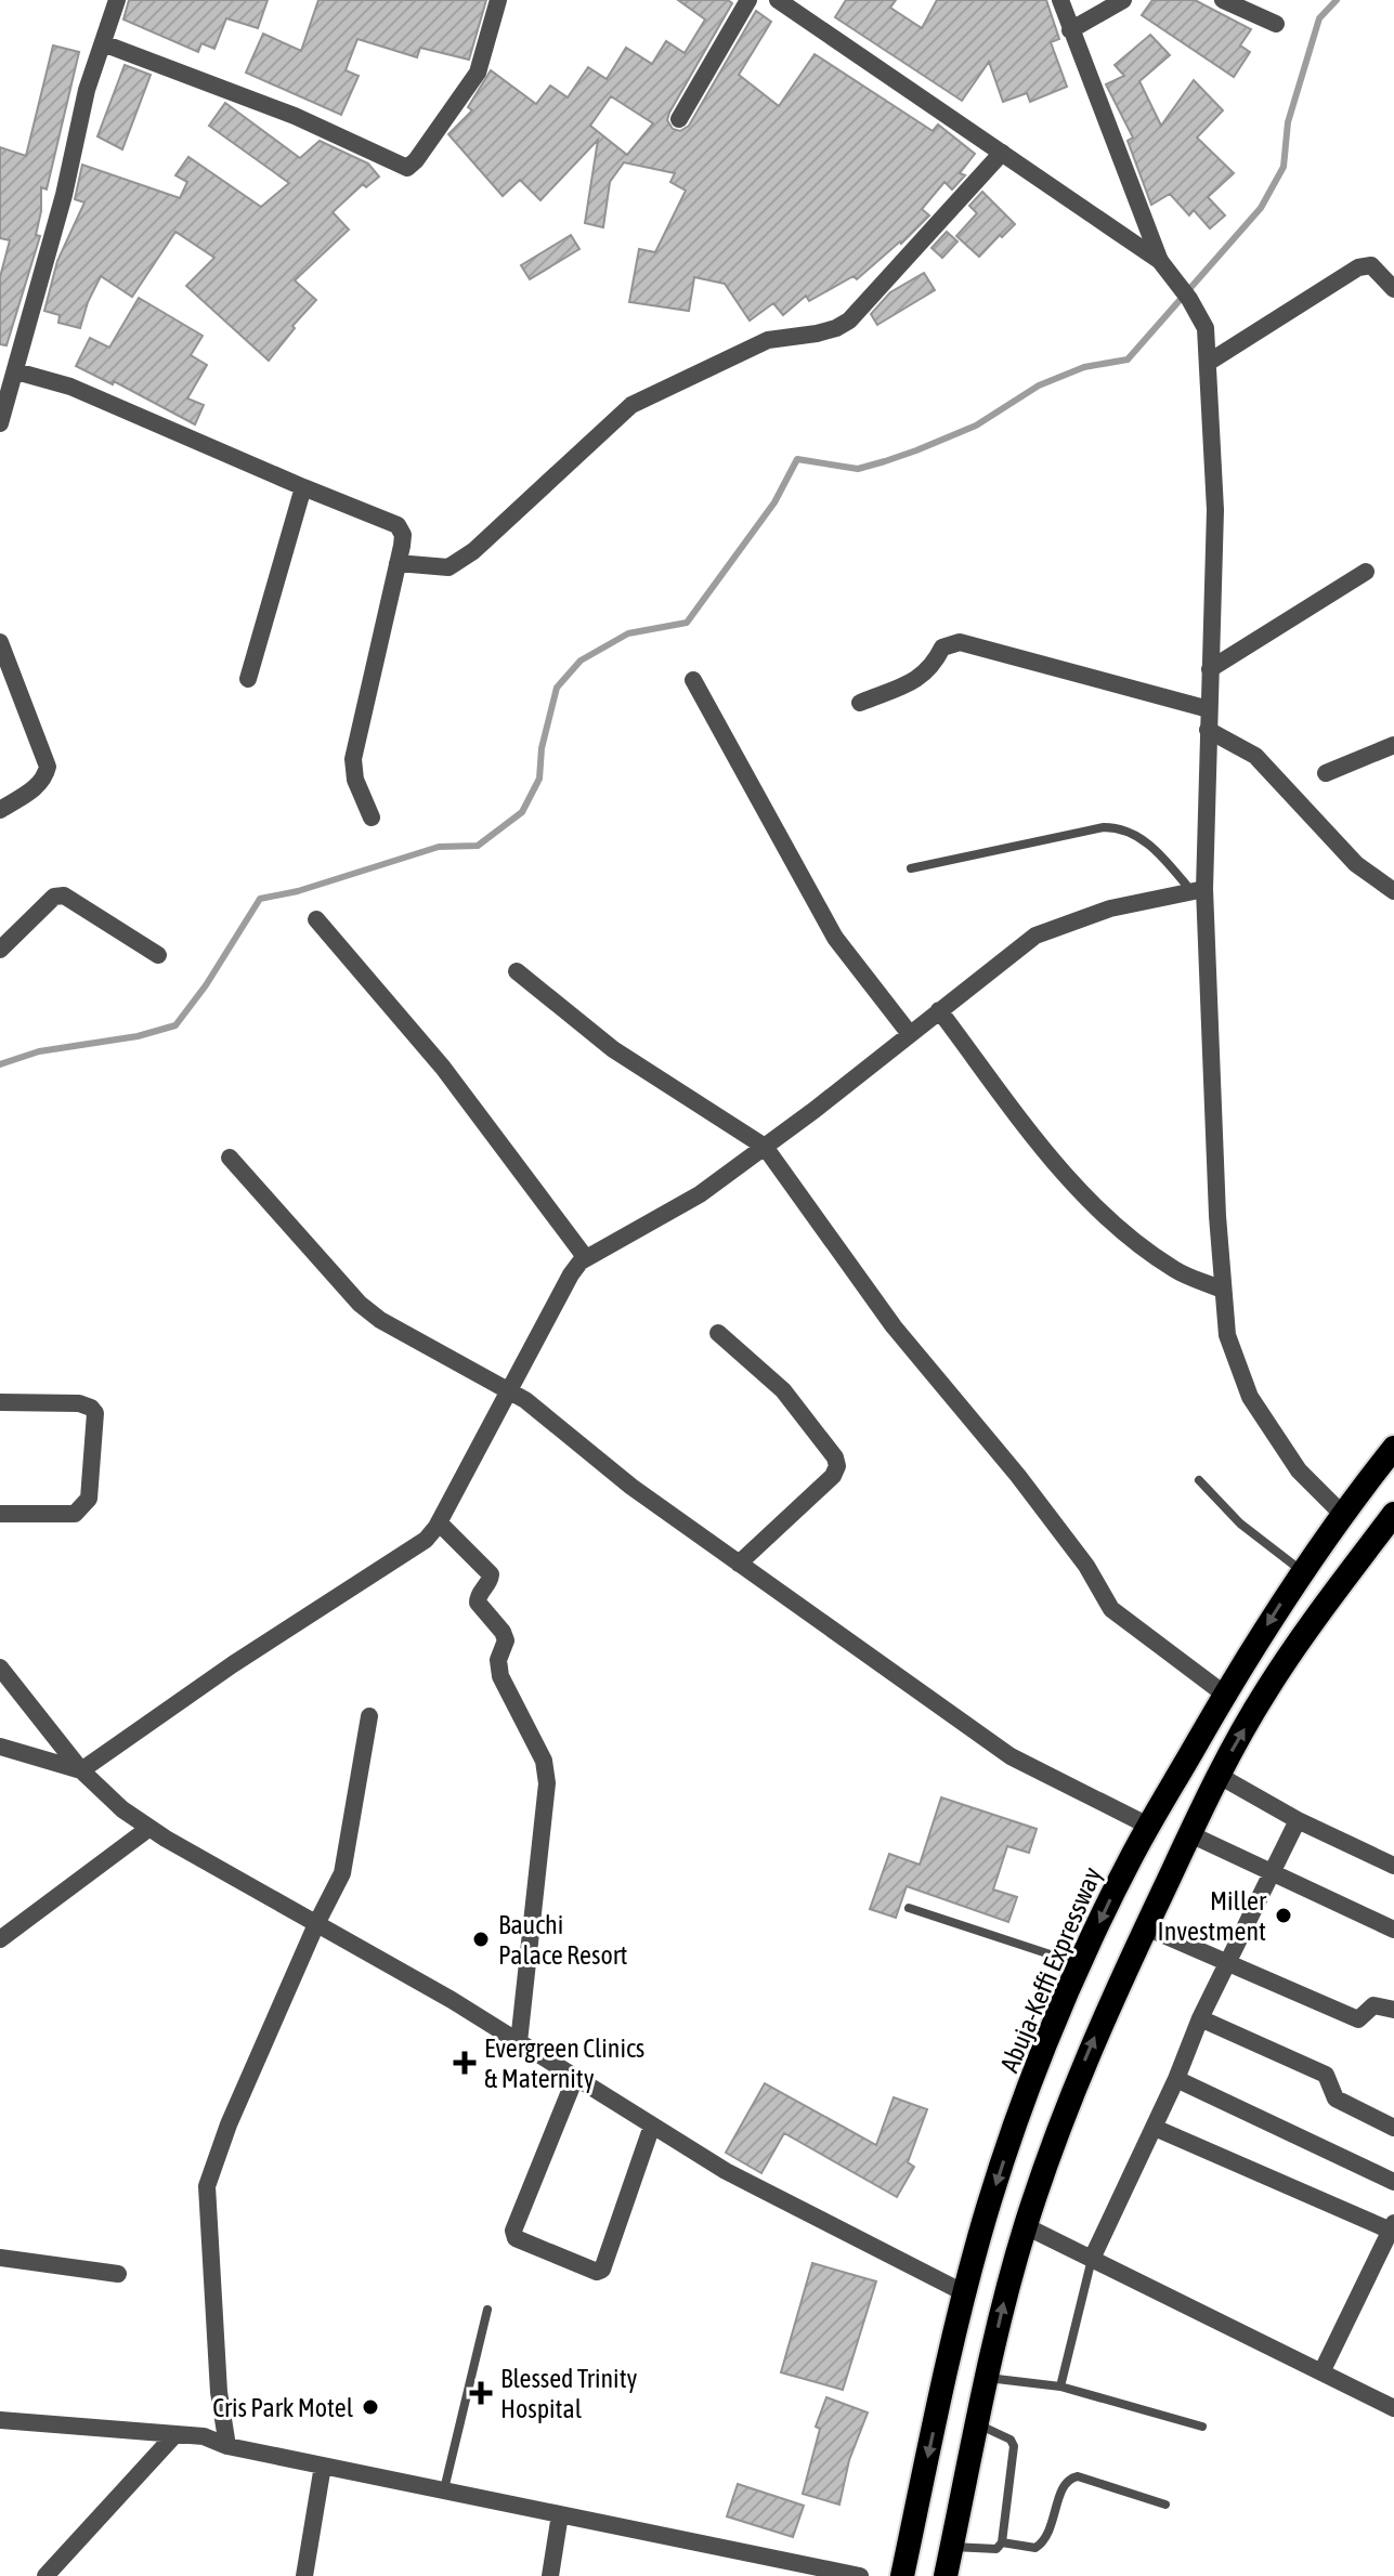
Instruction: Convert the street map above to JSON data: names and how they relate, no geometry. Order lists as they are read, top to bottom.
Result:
{
  "streets": {
    "highway": ["Abuja-Keffi Expressway"]
  },
  "places": {
    "other": ["Miller Investment", "Bauchi Palace Resort", "Cris Park Motel"],
    "health": ["Evergreen Clinics & Maternity", "Blessed Trinity Hospital"]
  }
}
